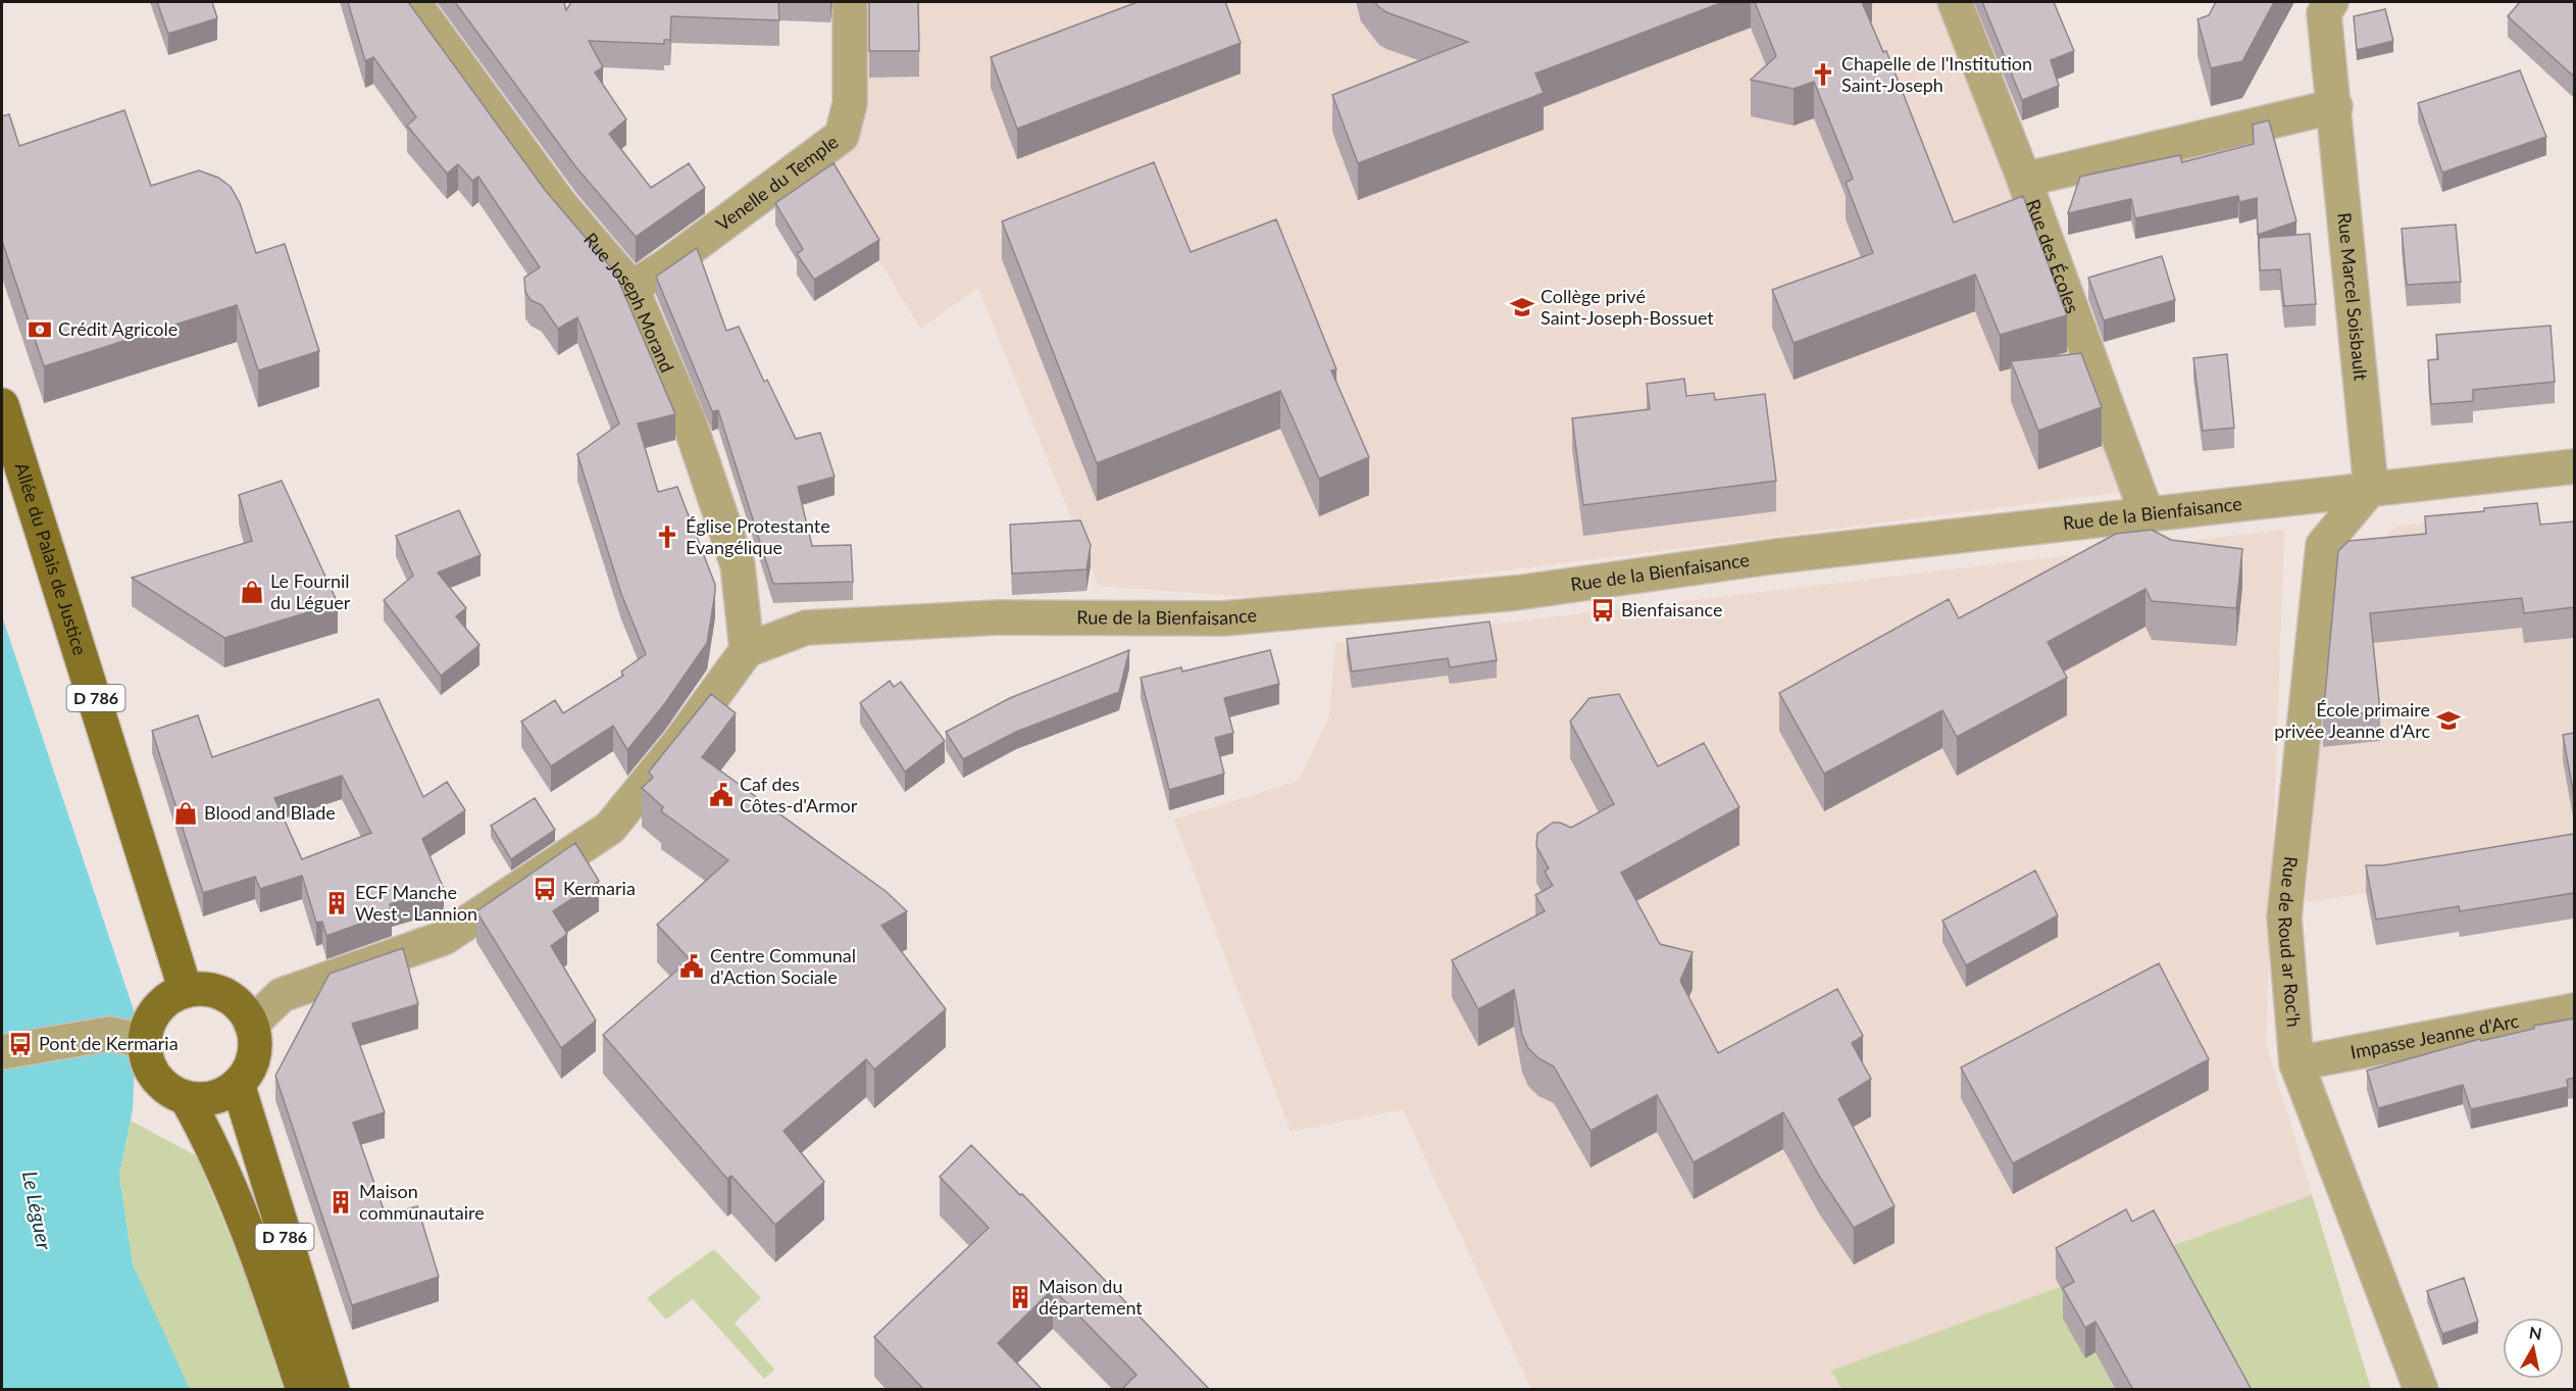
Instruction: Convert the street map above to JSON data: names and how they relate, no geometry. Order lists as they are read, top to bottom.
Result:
{
  "streets": {
    "main road": ["Allée du Palais de Justice", "D 786"],
    "street": [
      "Venelle du Temple",
      "Rue des Écoles",
      "Rue Marcel Soisbault",
      "Rue Joseph Morand",
      "Rue de la Bienfaisance",
      "Rue de Roud ar Roc'h",
      "Impasse Jeanne d'Arc"
    ]
  },
  "crossings": [
    ["Venelle du Temple", "Rue Joseph Morand"],
    ["Rue des Écoles", "Rue de la Bienfaisance"],
    ["Rue Marcel Soisbault", "Rue de la Bienfaisance"],
    ["Rue Marcel Soisbault", "Rue de Roud ar Roc'h"],
    ["Rue Joseph Morand", "Rue de la Bienfaisance"],
    ["Rue de la Bienfaisance", "Rue de Roud ar Roc'h"],
    ["Allée du Palais de Justice", "D 786"],
    ["Rue de Roud ar Roc'h", "Impasse Jeanne d'Arc"]
  ],
  "water": ["Le Léguer"],
  "places": {
    "church": ["Chapelle de l'Institution Saint-Joseph", "Église Protestante Evangélique"],
    "school or university": ["Collège privé Saint-Joseph-Bossuet", "École primaire privée Jeanne d'Arc"],
    "bank": ["Crédit Agricole"],
    "shop": ["Le Fournil du Léguer", "Blood and Blade"],
    "bus stop": ["Bienfaisance", "Kermaria", "Pont de Kermaria"],
    "public building": ["Caf des Côtes-d'Armor", "Centre Communal d'Action Sociale"],
    "building": ["ECF Manche West - Lannion", "Maison communautaire", "Maison du département"]
  },
  "north": "top"
}
